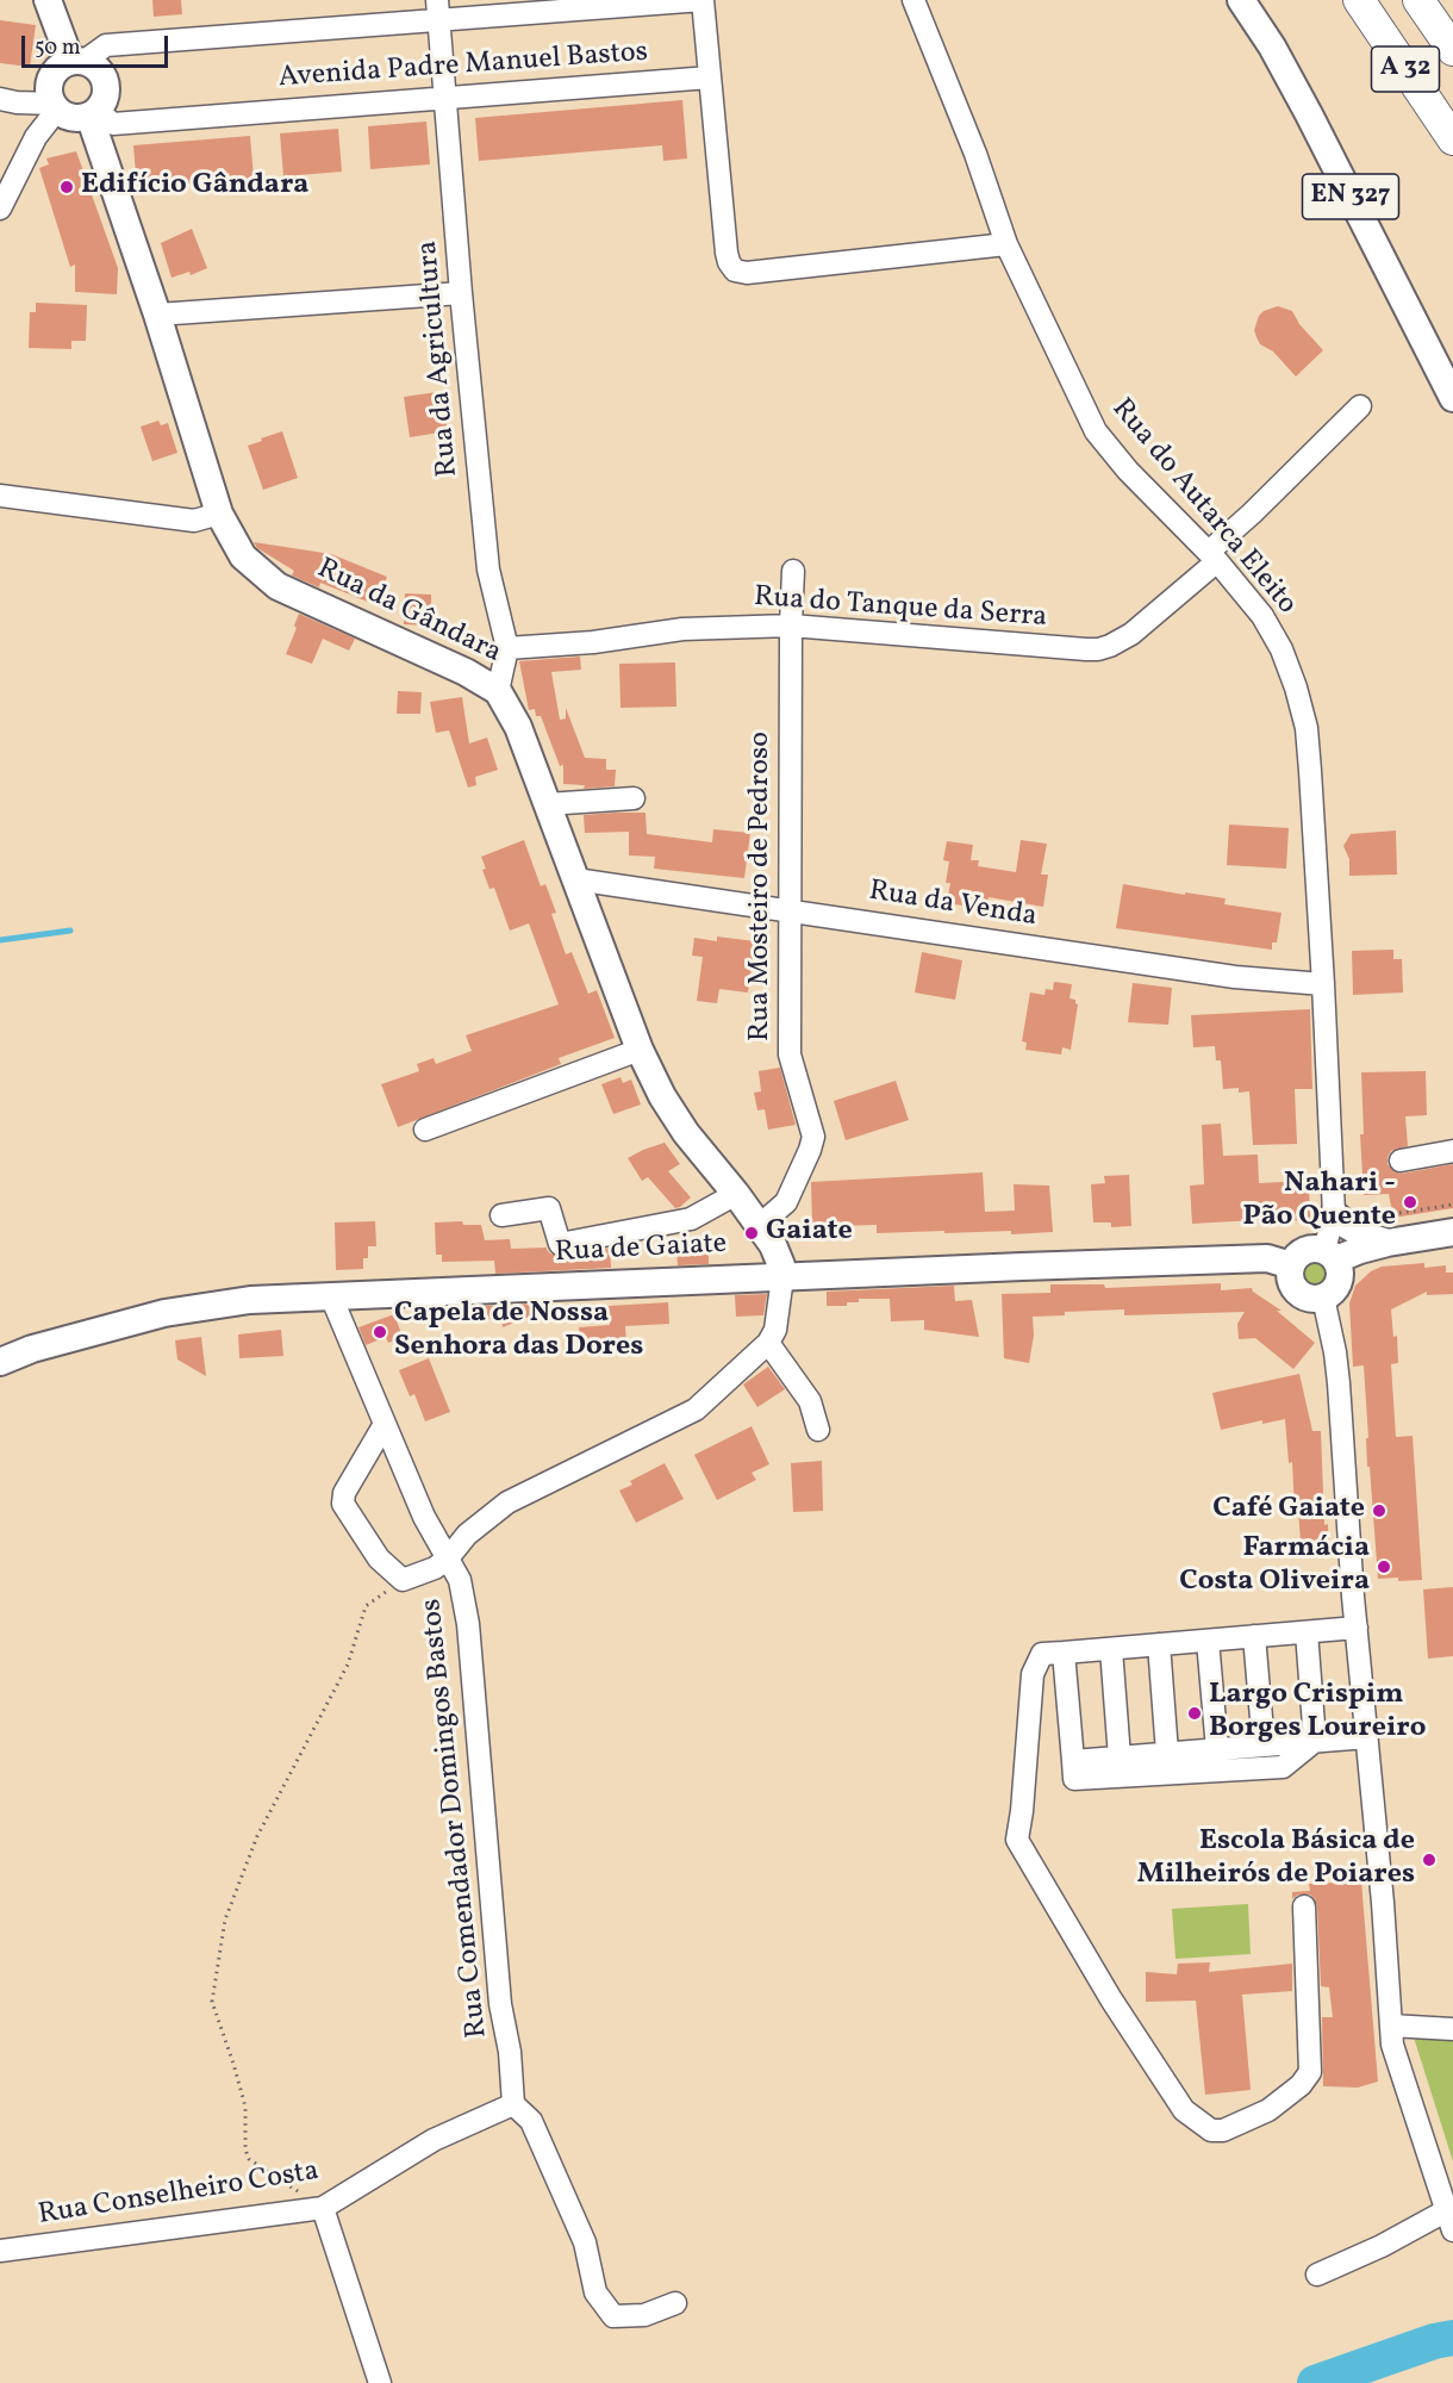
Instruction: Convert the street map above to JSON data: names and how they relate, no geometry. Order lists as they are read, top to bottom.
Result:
{
  "streets": {
    "highway": ["A 32"],
    "main road": ["EN 327", "Rua da Gândara", "Rua de Gaiate"],
    "street": [
      "Avenida Padre Manuel Bastos",
      "Rua da Agricultura",
      "Rua do Autarca Eleito",
      "Rua do Tanque da Serra",
      "Rua Mosteiro de Pedroso",
      "Rua da Venda",
      "Rua Comendador Domingos Bastos",
      "Rua Conselheiro Costa"
    ]
  },
  "crossings": [
    ["Avenida Padre Manuel Bastos", "Rua da Agricultura"],
    ["Avenida Padre Manuel Bastos", "Rua da Gândara"],
    ["Rua da Agricultura", "Rua do Tanque da Serra"],
    ["Rua da Agricultura", "Rua da Gândara"],
    ["Rua do Autarca Eleito", "Rua do Tanque da Serra"],
    ["Rua do Autarca Eleito", "Rua da Venda"],
    ["Rua do Autarca Eleito", "Rua de Gaiate"],
    ["Rua do Tanque da Serra", "Rua Mosteiro de Pedroso"],
    ["Rua da Gândara", "Rua Mosteiro de Pedroso"],
    ["Rua da Gândara", "Rua da Venda"],
    ["Rua da Gândara", "Rua de Gaiate"],
    ["Rua Mosteiro de Pedroso", "Rua da Venda"],
    ["Rua de Gaiate", "Rua Comendador Domingos Bastos"],
    ["Rua Comendador Domingos Bastos", "Rua Conselheiro Costa"]
  ],
  "places": [
    "Edifício Gândara",
    "Nahari - Pão Quente",
    "Gaiate",
    "Capela de Nossa Senhora das Dores",
    "Café Gaiate",
    "Farmácia Costa Oliveira",
    "Largo Crispim Borges Loureiro",
    "Escola Básica de Milheirós de Poiares"
  ],
  "scale_bar": "50 m"
}
